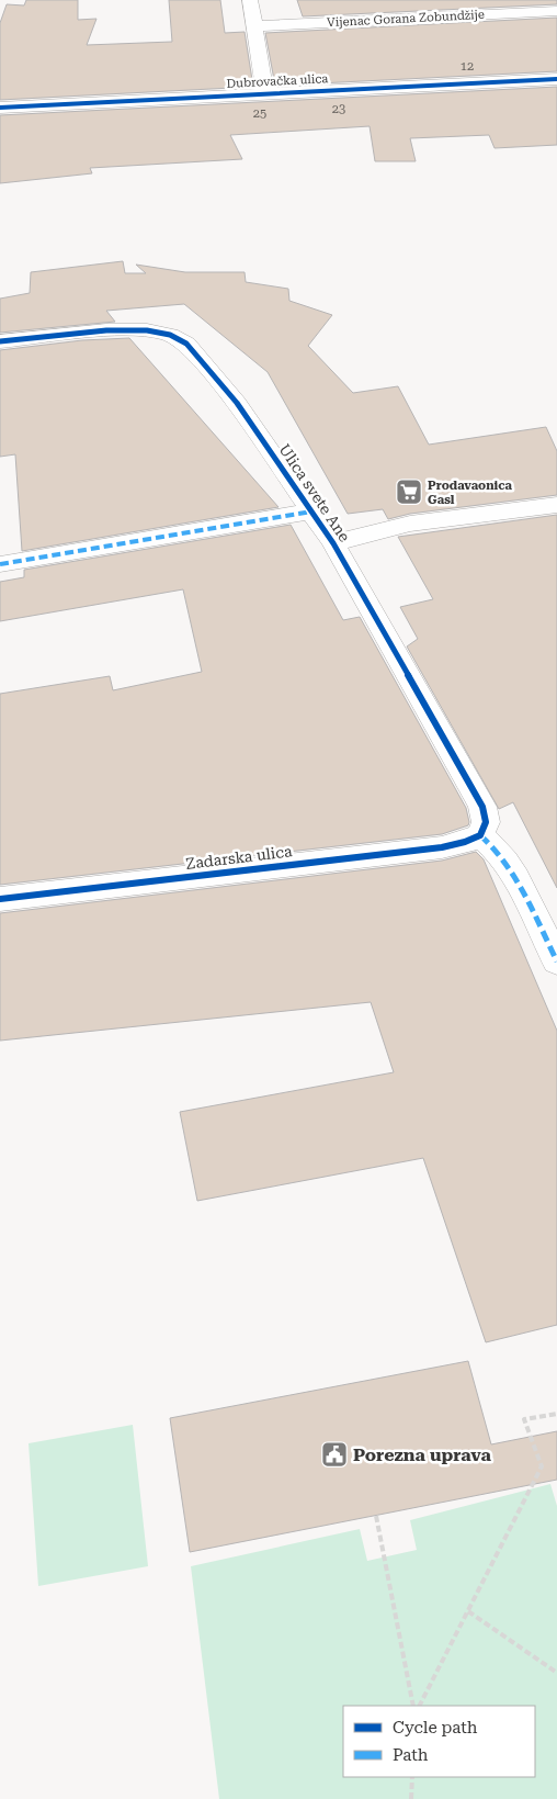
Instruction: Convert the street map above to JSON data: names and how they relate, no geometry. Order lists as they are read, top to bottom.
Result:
{
  "streets": {
    "street": [
      "Vijenac Gorana Zobundžije",
      "Dubrovačka ulica",
      "Ulica svete Ane",
      "Zadarska ulica"
    ]
  },
  "crossings": [
    ["Ulica svete Ane", "Zadarska ulica"]
  ],
  "places": {
    "supermarket": ["Prodavaonica Gasl"],
    "public building": ["Porezna uprava"]
  },
  "house_numbers": ["12", "23", "25"],
  "legend": ["Cycle path", "Path"]
}
